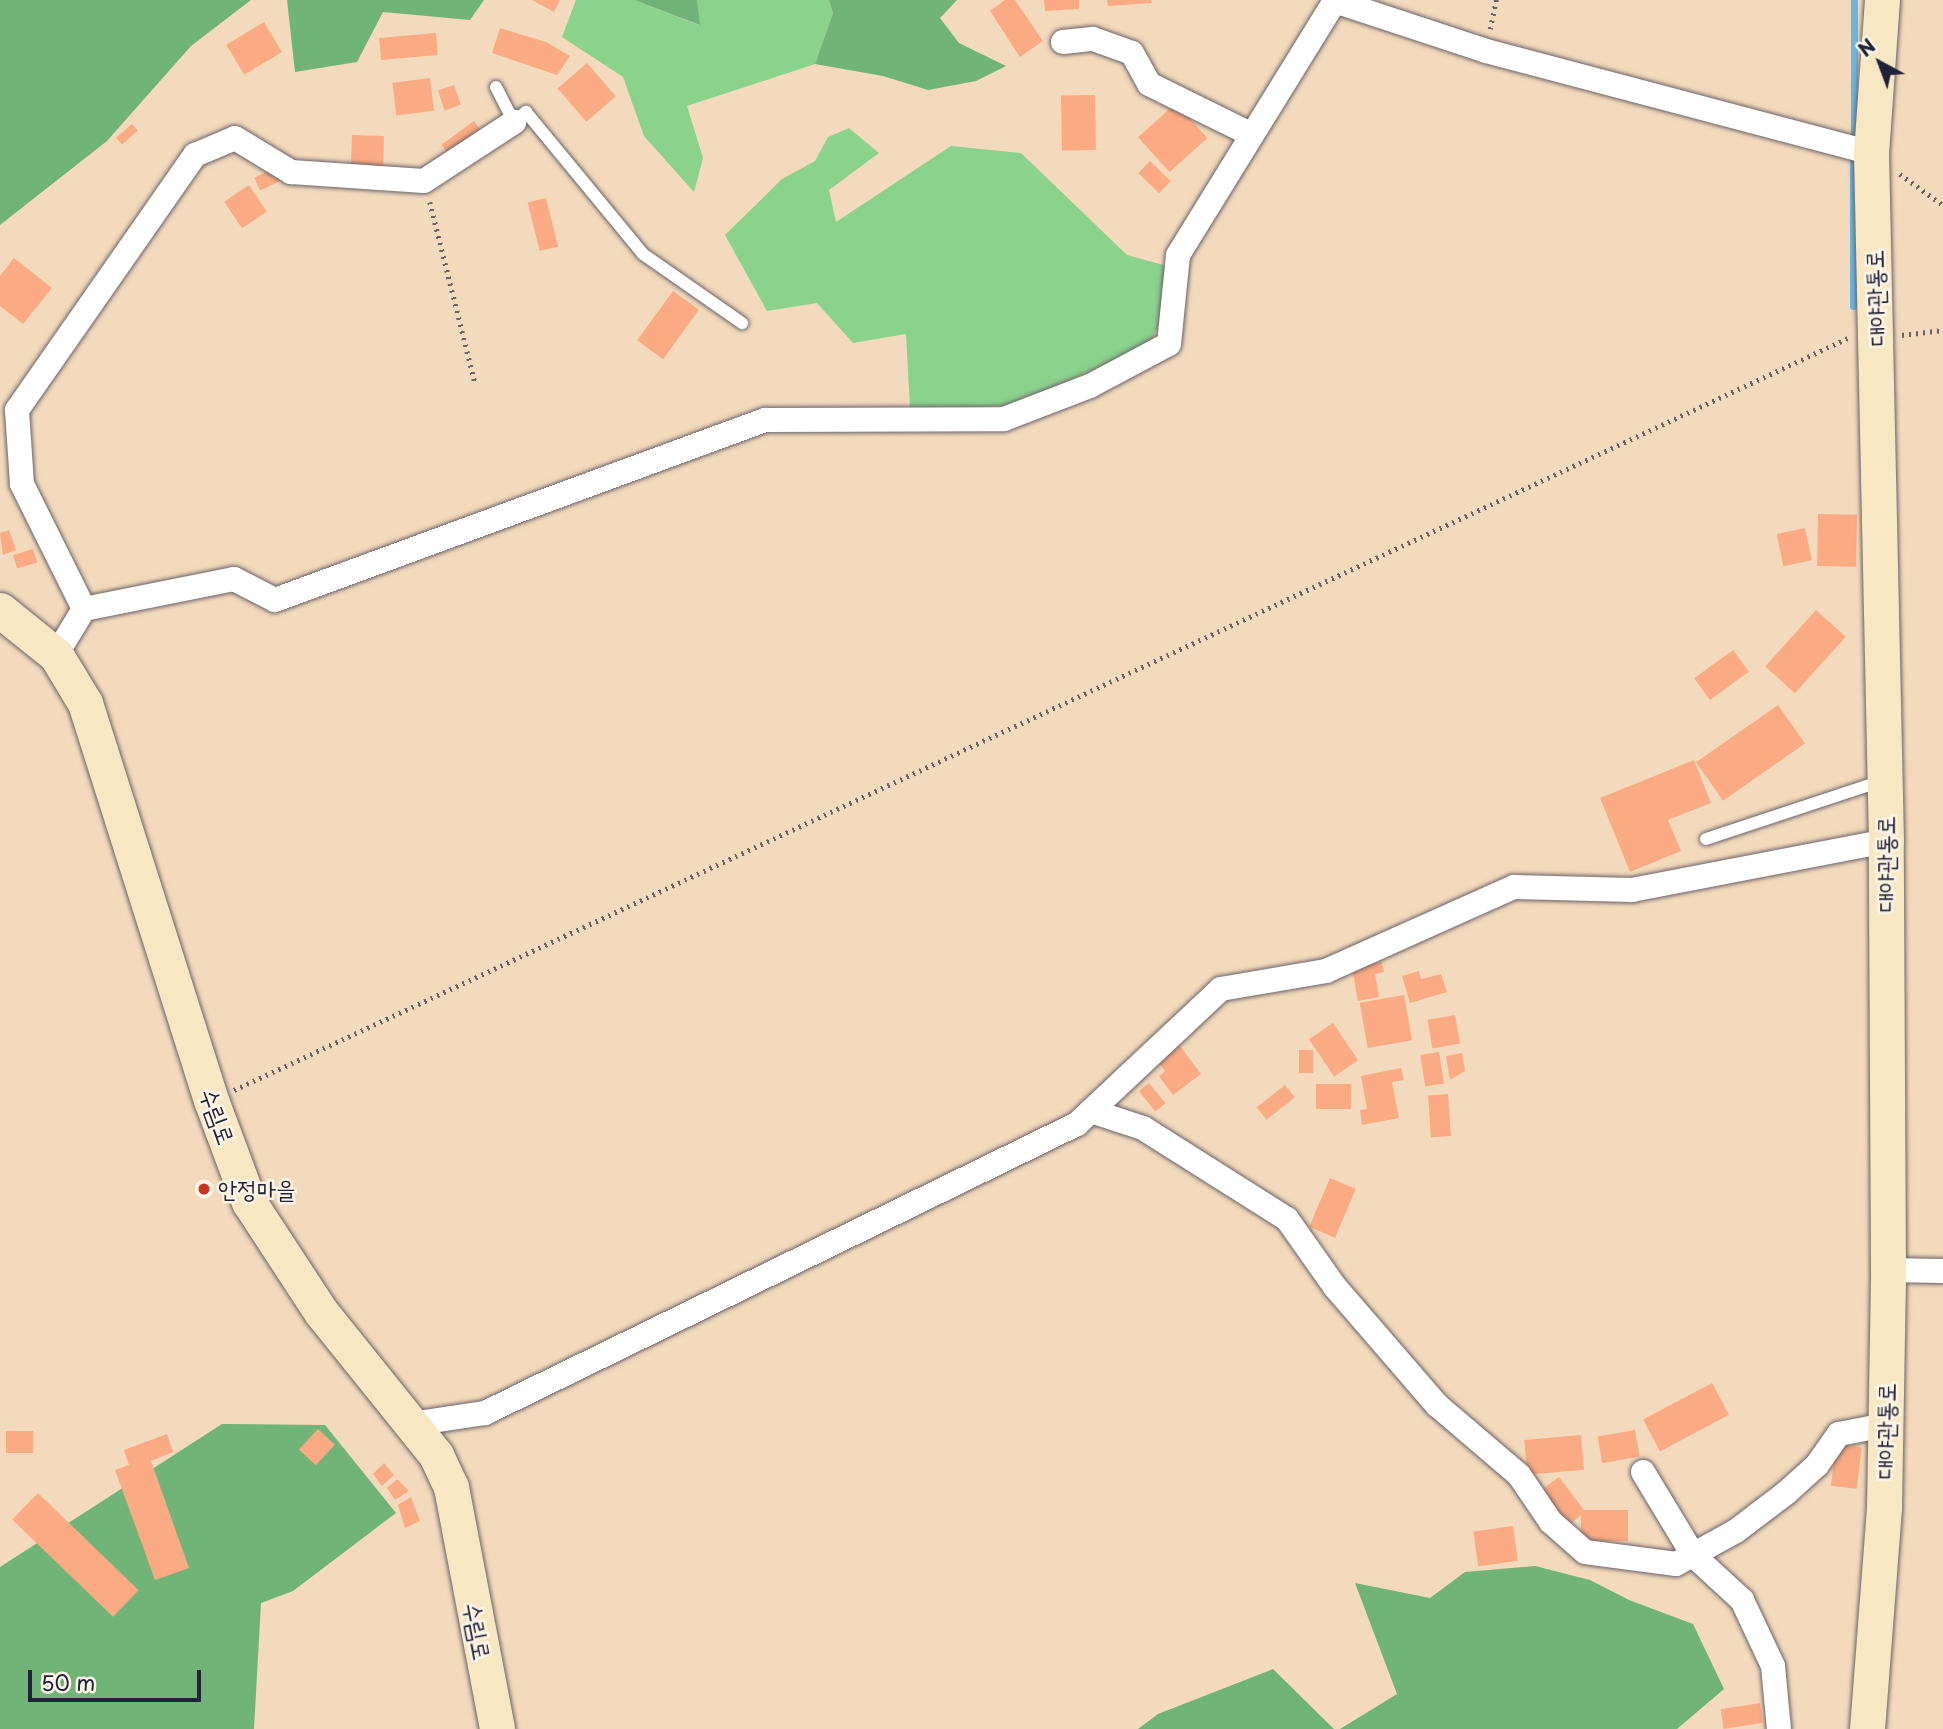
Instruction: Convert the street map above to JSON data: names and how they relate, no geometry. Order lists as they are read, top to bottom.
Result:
{
  "streets": {
    "main road": ["대야관통로", "수림로"]
  },
  "places": ["안정마을"],
  "scale_bar": "50 m",
  "north": "top left"
}
